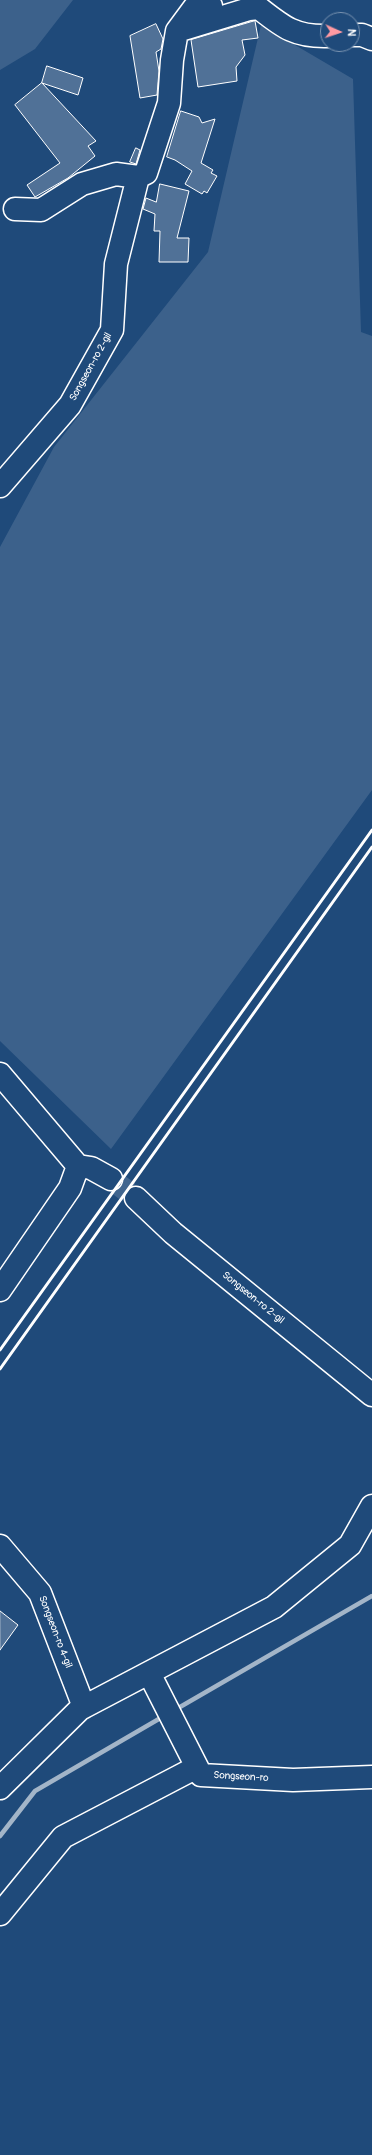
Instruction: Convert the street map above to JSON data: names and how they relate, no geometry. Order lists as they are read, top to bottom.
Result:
{
  "streets": {
    "street": ["Songseon-ro 2-gil", "Songseon-ro 4-gil", "Songseon-ro"]
  },
  "north": "right"
}
